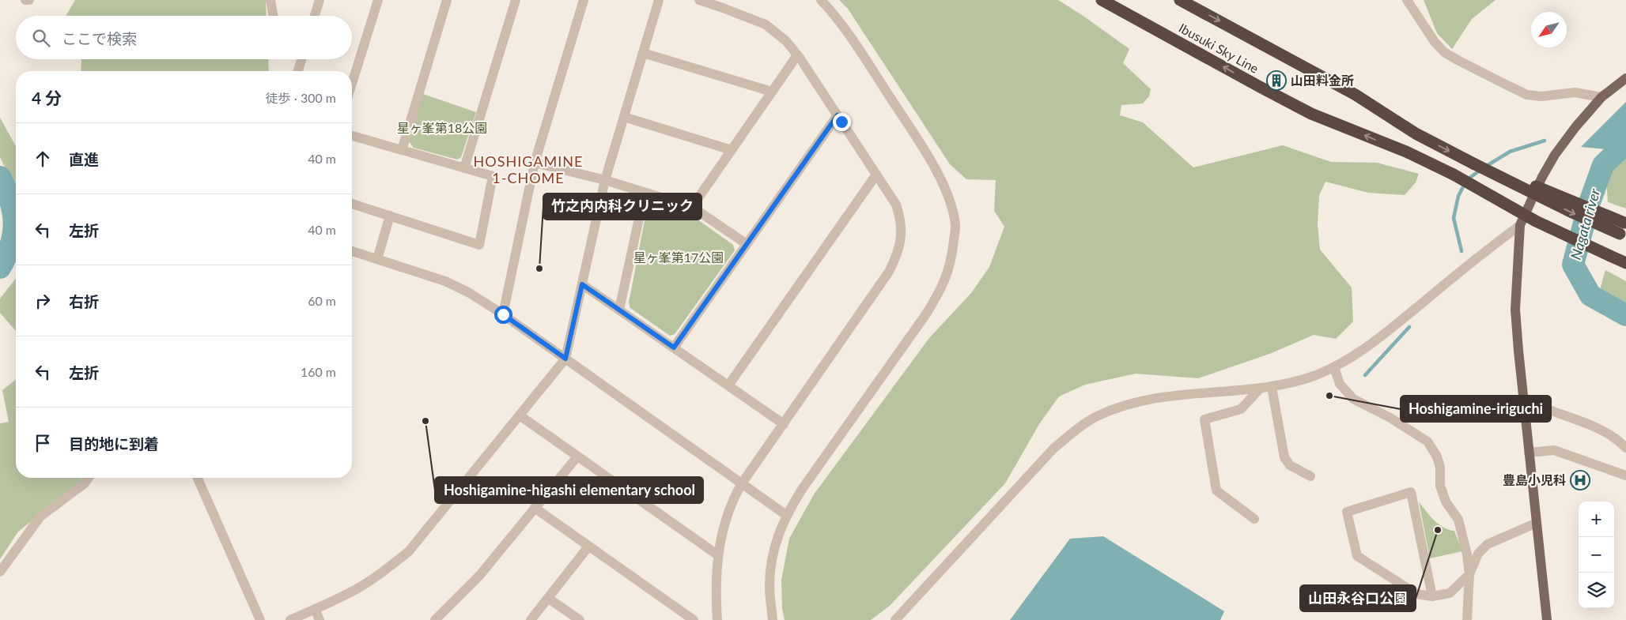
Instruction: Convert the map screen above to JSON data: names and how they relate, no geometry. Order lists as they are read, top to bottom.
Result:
{
  "streets": {
    "highway": ["Ibusuki Sky Line"]
  },
  "districts": ["HOSHIGAMINE 1-CHOME"],
  "water": ["Nagata river"],
  "parks": ["星ヶ峯第18公園", "星ヶ峯第17公園"],
  "places": {
    "building": ["山田料金所"],
    "other": [
      "竹之内内科クリニック",
      "Hoshigamine-iriguchi",
      "Hoshigamine-higashi elementary school",
      "山田永谷口公園"
    ],
    "hospital": ["豊島小児科"]
  },
  "north": "bottom left",
  "page": {
    "search": "ここで検索",
    "heading": ["4 分", "徒歩 · 300 m"],
    "list": [
      ["直進", "40 m"],
      ["左折", "40 m"],
      ["右折", "60 m"],
      ["左折", "160 m"],
      "目的地に到着"
    ],
    "map_buttons": ["+", "−"]
  }
}
